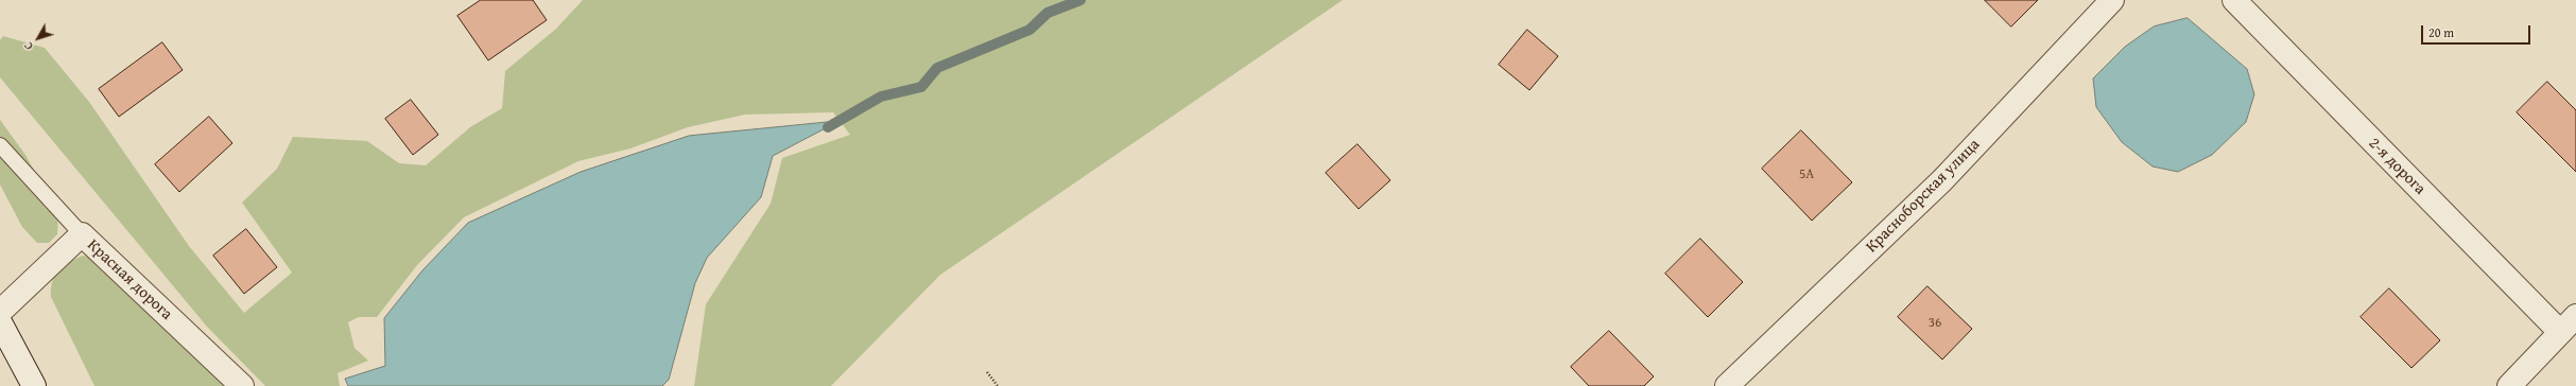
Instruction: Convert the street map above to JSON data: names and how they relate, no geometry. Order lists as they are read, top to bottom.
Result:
{
  "streets": {
    "street": ["2-я дорога", "Красноборская улица", "Красная дорога"]
  },
  "house_numbers": ["5А", "36"],
  "scale_bar": "20 m",
  "north": "bottom left"
}
